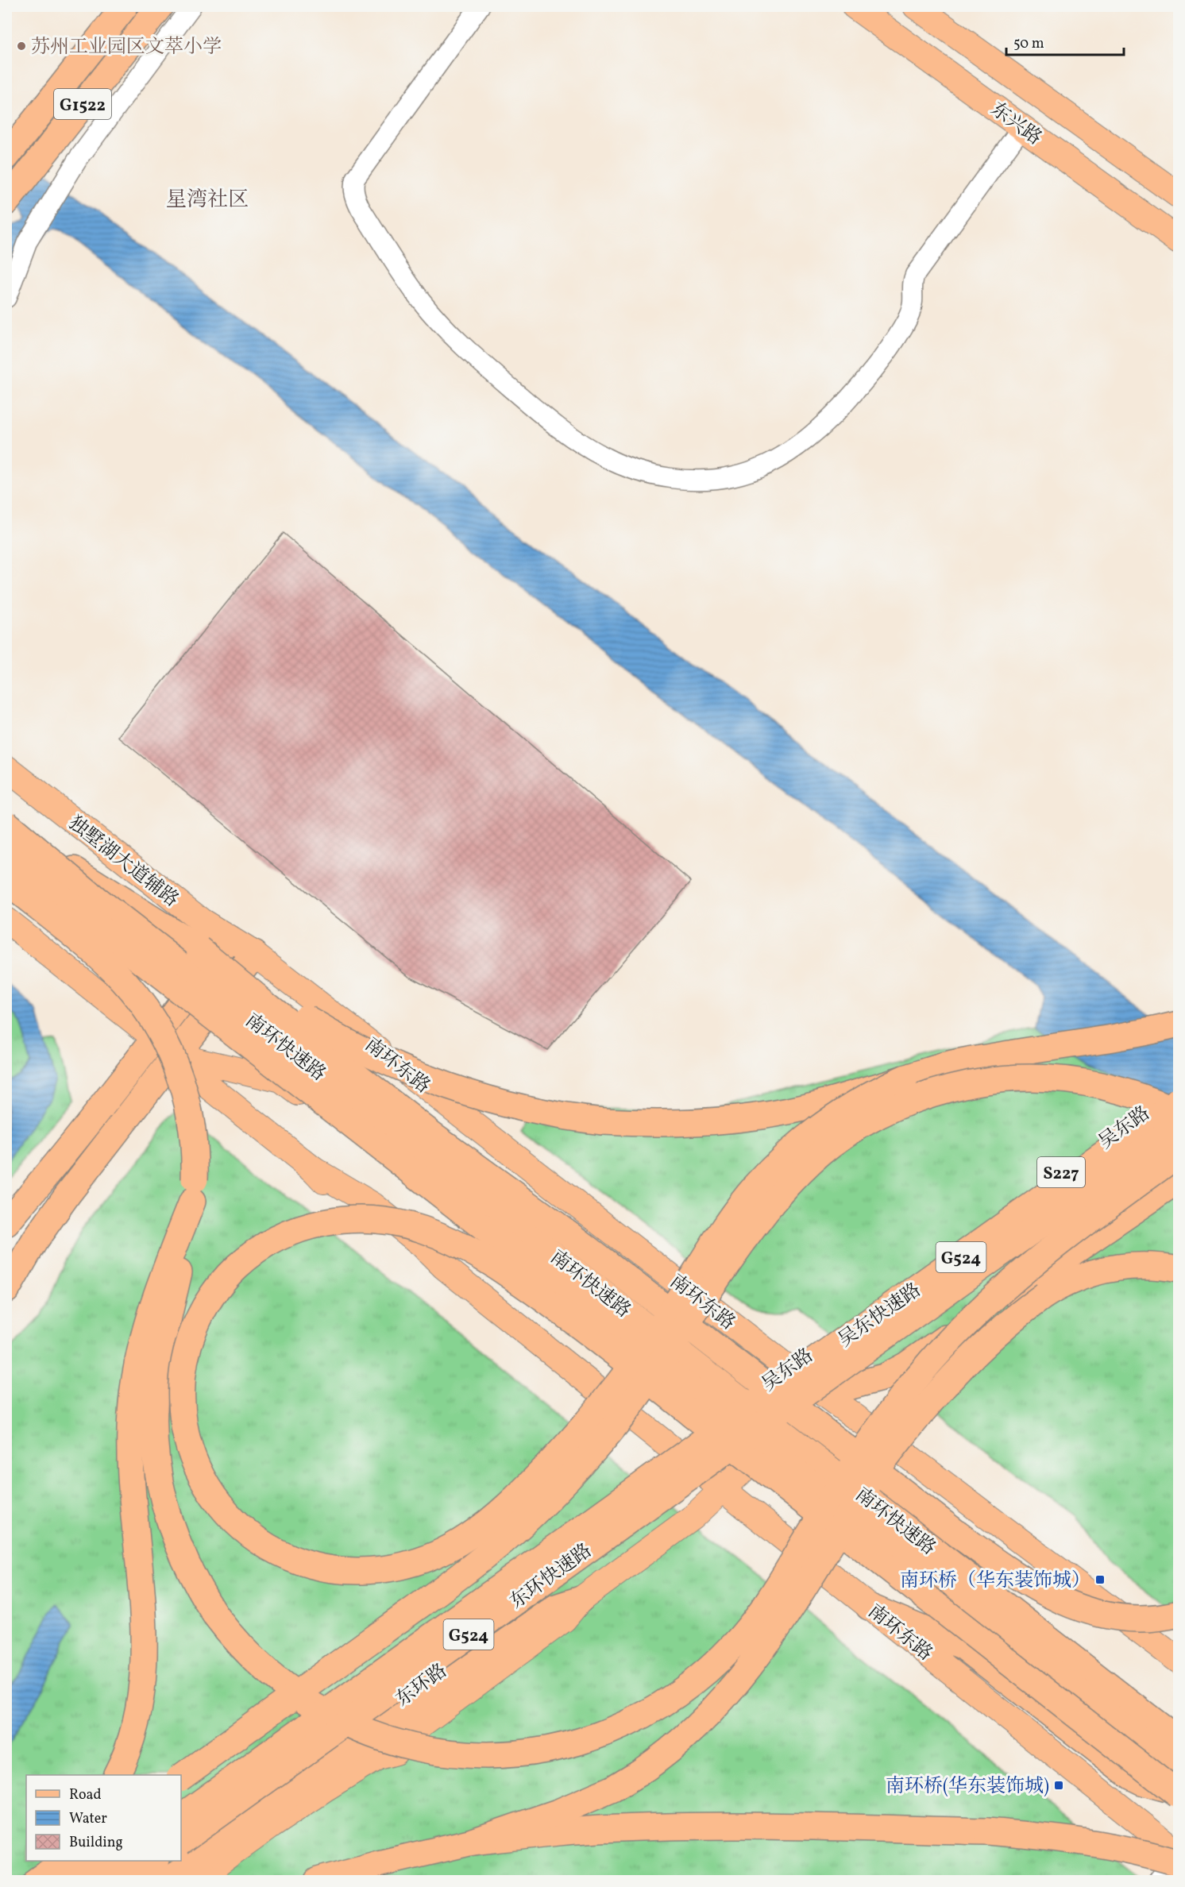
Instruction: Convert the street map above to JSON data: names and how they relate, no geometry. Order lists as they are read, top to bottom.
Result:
{
  "streets": {
    "highway": [
      "G1522",
      "南环快速路",
      "G524",
      "吴东快速路",
      "东环快速路"
    ],
    "main road": [
      "东兴路",
      "独墅湖大道辅路",
      "南环东路",
      "吴东路",
      "S227",
      "东环路"
    ]
  },
  "crossings": [
    ["独墅湖大道辅路", "南环东路"],
    ["南环东路", "吴东路"],
    ["南环东路", "S227"],
    ["南环东路", "东环路"],
    ["吴东路", "S227"],
    ["吴东路", "吴东快速路"],
    ["S227", "吴东快速路"],
    ["S227", "东环快速路"],
    ["S227", "东环路"],
    ["吴东快速路", "东环快速路"]
  ],
  "districts": ["星湾社区"],
  "places": {
    "other": ["苏州工业园区文萃小学"],
    "transit": ["南环桥（华东装饰城）", "南环桥(华东装饰城)"]
  },
  "legend": ["Road", "Water", "Building"],
  "scale_bar": "50 m"
}
